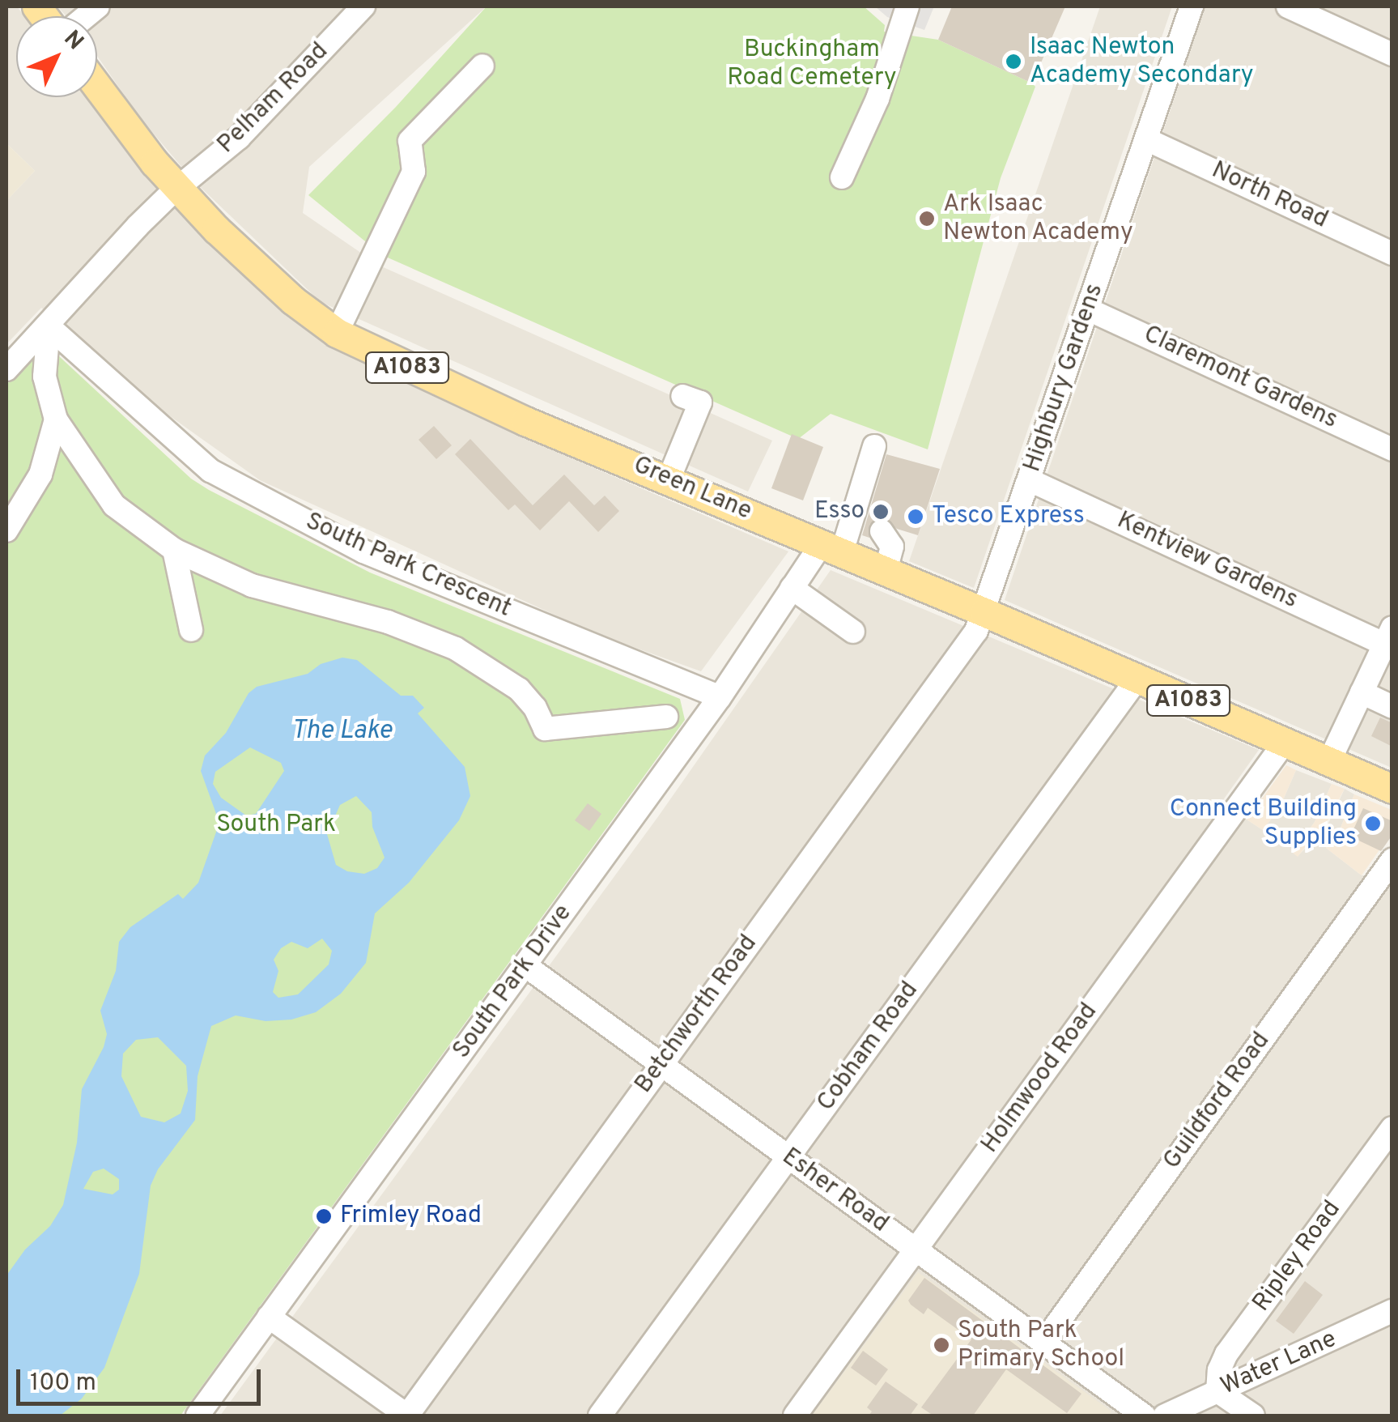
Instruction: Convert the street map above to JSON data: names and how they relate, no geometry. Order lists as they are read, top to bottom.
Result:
{
  "streets": {
    "main road": ["A1083", "Green Lane"],
    "street": [
      "Pelham Road",
      "North Road",
      "Highbury Gardens",
      "Claremont Gardens",
      "Kentview Gardens",
      "South Park Crescent",
      "South Park Drive",
      "Betchworth Road",
      "Cobham Road",
      "Holmwood Road",
      "Guildford Road",
      "Esher Road",
      "Ripley Road",
      "Water Lane"
    ]
  },
  "crossings": [
    ["Pelham Road", "Green Lane"],
    ["Pelham Road", "South Park Crescent"],
    ["North Road", "Highbury Gardens"],
    ["Highbury Gardens", "Claremont Gardens"],
    ["Highbury Gardens", "Green Lane"],
    ["Highbury Gardens", "Kentview Gardens"],
    ["Highbury Gardens", "Betchworth Road"],
    ["Green Lane", "South Park Drive"],
    ["Green Lane", "Betchworth Road"],
    ["Green Lane", "Cobham Road"],
    ["Green Lane", "Holmwood Road"],
    ["South Park Crescent", "South Park Drive"],
    ["South Park Drive", "Esher Road"],
    ["Betchworth Road", "Esher Road"],
    ["Cobham Road", "Esher Road"],
    ["Holmwood Road", "Esher Road"],
    ["Guildford Road", "Esher Road"],
    ["Ripley Road", "Water Lane"]
  ],
  "water": ["The Lake"],
  "parks": ["Buckingham Road Cemetery", "South Park"],
  "places": [
    "Isaac Newton Academy Secondary",
    "Ark Isaac Newton Academy",
    "Esso",
    "Tesco Express",
    "Connect Building Supplies",
    "Frimley Road",
    "South Park Primary School"
  ],
  "scale_bar": "100 m",
  "north": "top right"
}
